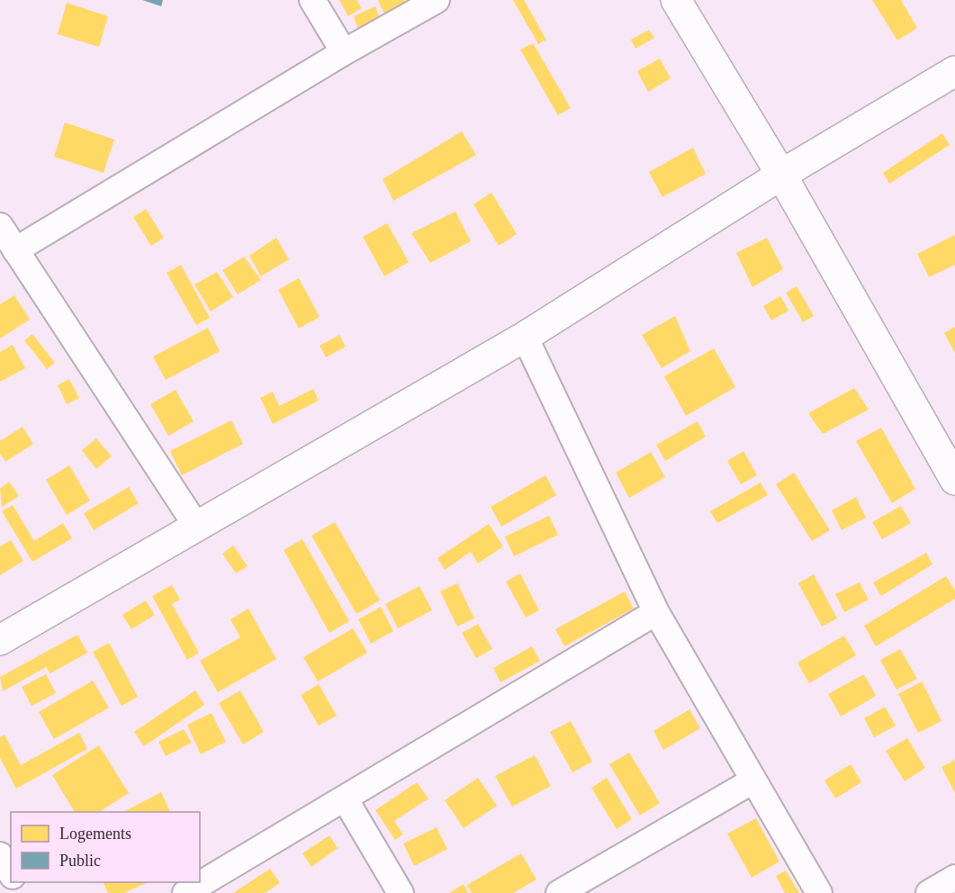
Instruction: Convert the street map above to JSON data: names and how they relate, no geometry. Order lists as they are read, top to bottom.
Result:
{
  "legend": ["Logements", "Public"]
}
